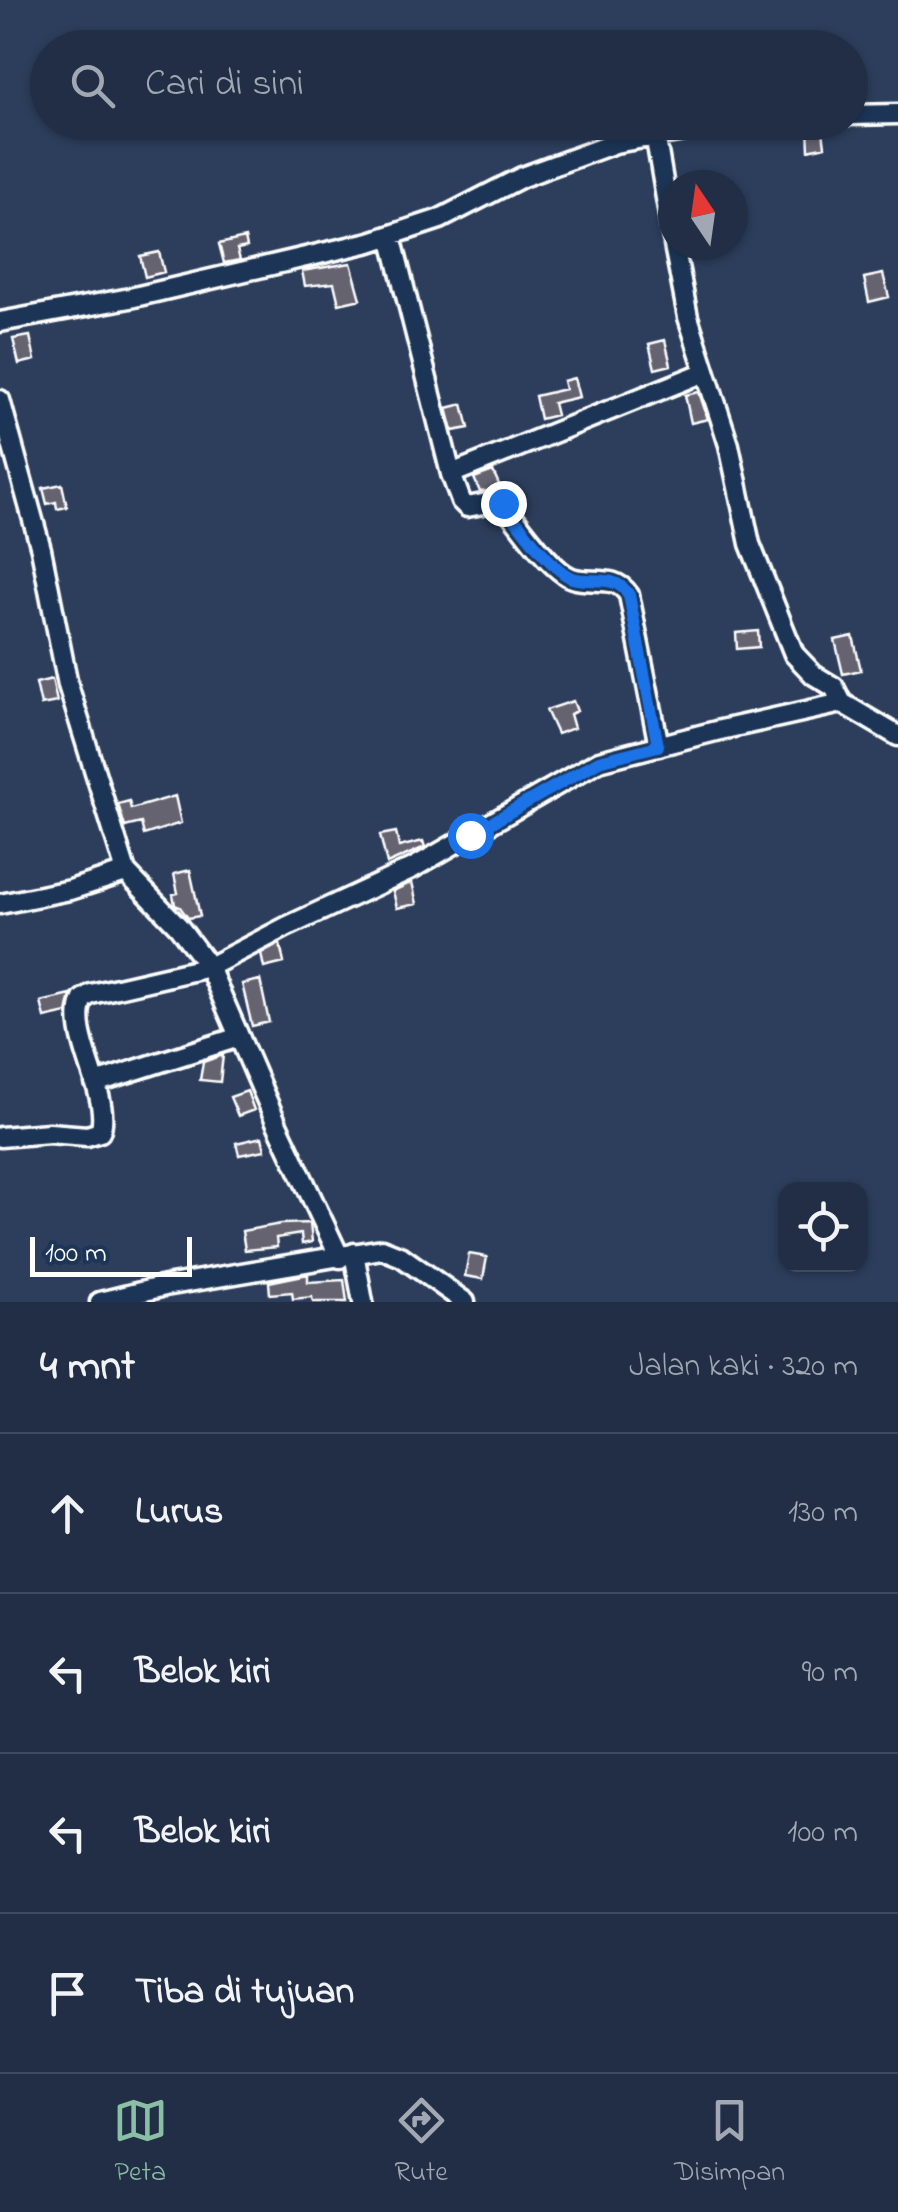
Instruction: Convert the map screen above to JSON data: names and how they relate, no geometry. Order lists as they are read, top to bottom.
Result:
{
  "scale_bar": "100 m",
  "north": "top",
  "page": {
    "search": "Cari di sini",
    "scale": "100 m",
    "heading": ["4 mnt", "Jalan kaki · 320 m"],
    "list": [
      ["Lurus", "130 m"],
      ["Belok kiri", "90 m"],
      ["Belok kiri", "100 m"],
      "Tiba di tujuan"
    ],
    "nav": ["Peta", "Rute", "Disimpan"]
  }
}
